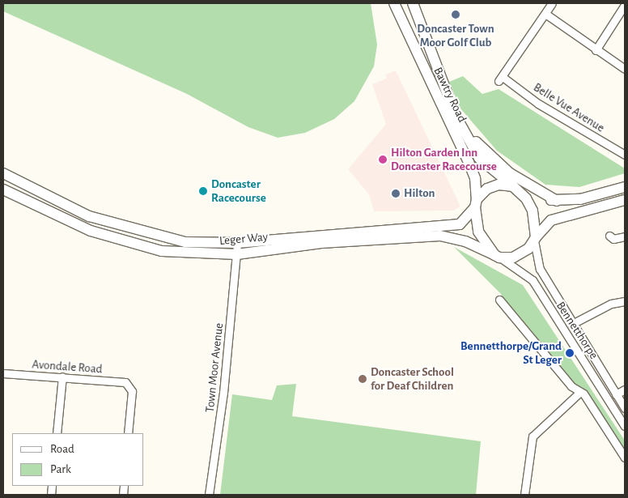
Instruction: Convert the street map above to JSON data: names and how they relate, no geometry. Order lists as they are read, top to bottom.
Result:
{
  "streets": {
    "highway": ["Bawtry Road", "Leger Way"],
    "street": [
      "Belle Vue Avenue",
      "Bennetthorpe",
      "Avondale Road",
      "Town Moor Avenue"
    ]
  },
  "crossings": [
    ["Bawtry Road", "Leger Way"],
    ["Bawtry Road", "Bennetthorpe"],
    ["Leger Way", "Bennetthorpe"],
    ["Leger Way", "Town Moor Avenue"]
  ],
  "places": [
    "Doncaster Town Moor Golf Club",
    "Hilton Garden Inn Doncaster Racecourse",
    "Doncaster Racecourse",
    "Hilton",
    "Bennetthorpe/Grand St Leger",
    "Doncaster School for Deaf Children"
  ],
  "legend": ["Road", "Park"]
}
